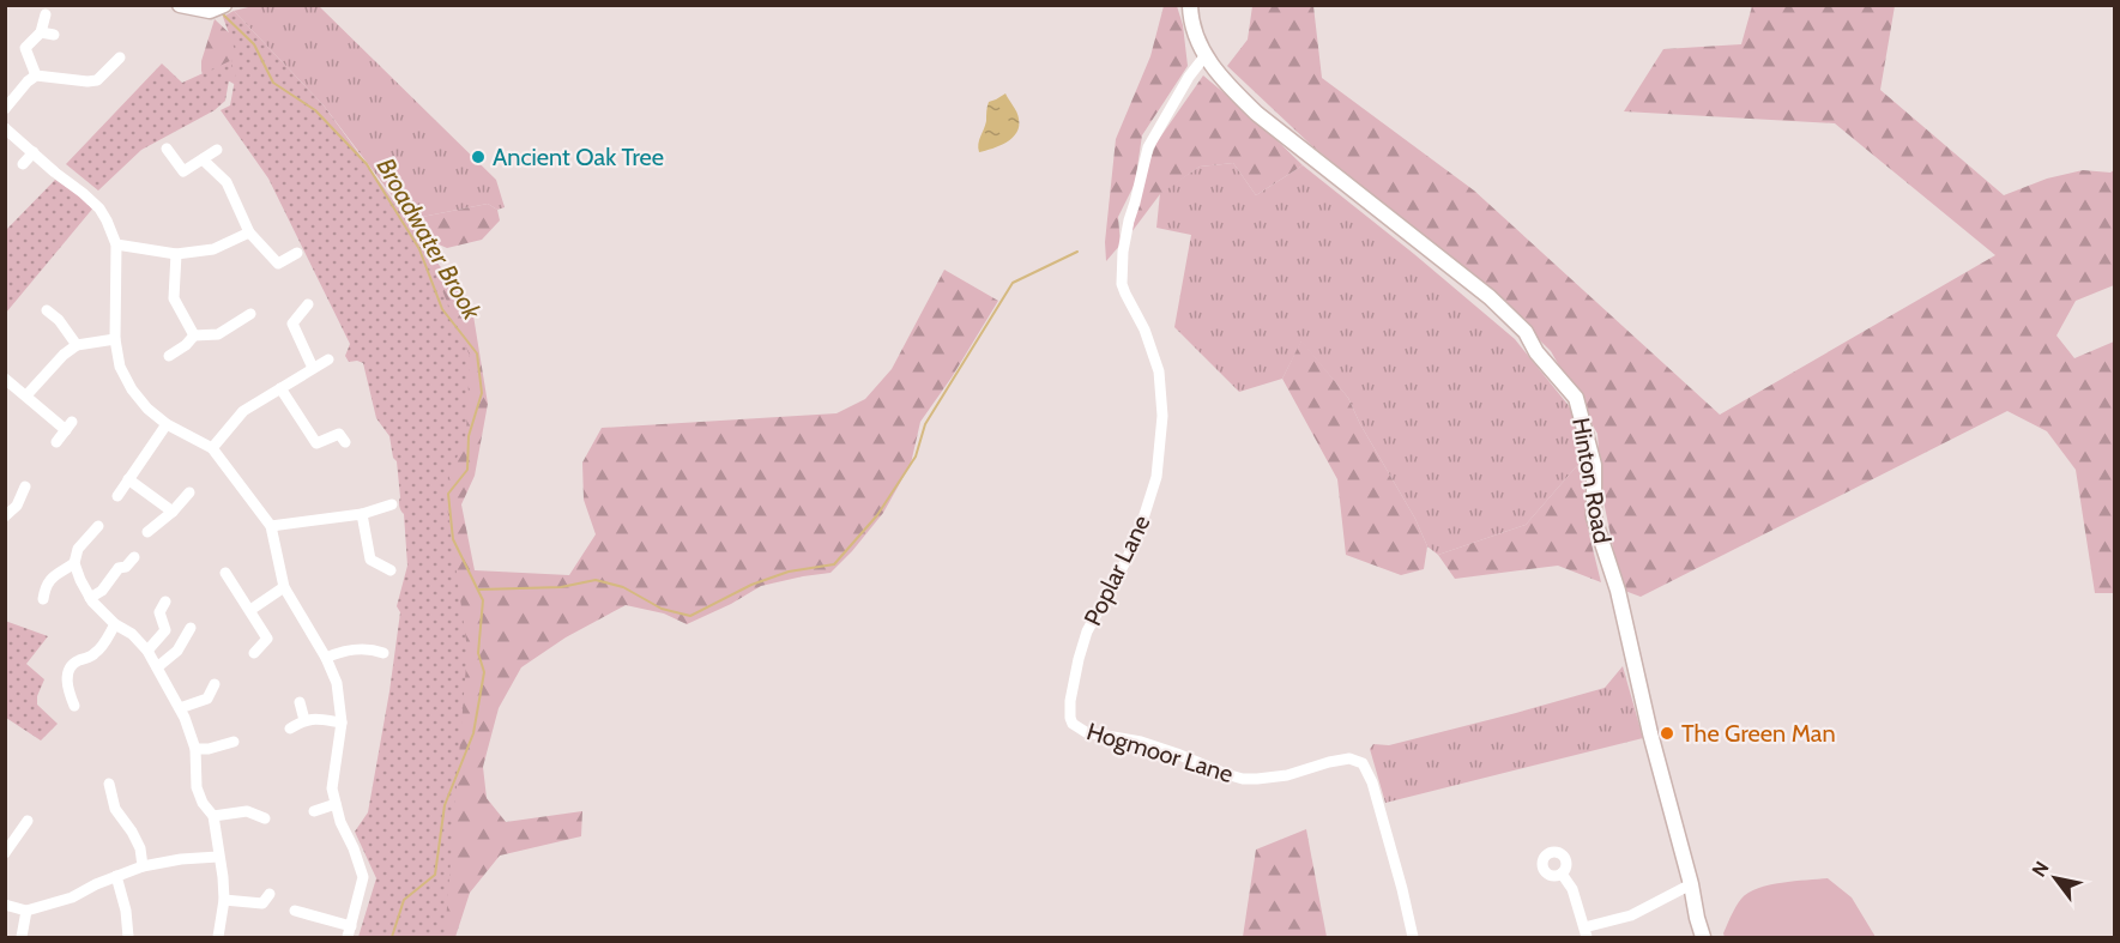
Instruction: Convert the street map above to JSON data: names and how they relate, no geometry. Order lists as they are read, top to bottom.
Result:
{
  "streets": {
    "street": ["Hinton Road", "Poplar Lane", "Hogmoor Lane"]
  },
  "crossings": [
    ["Hinton Road", "Poplar Lane"],
    ["Poplar Lane", "Hogmoor Lane"]
  ],
  "water": ["Broadwater Brook"],
  "places": ["Ancient Oak Tree", "The Green Man"],
  "north": "top left"
}
